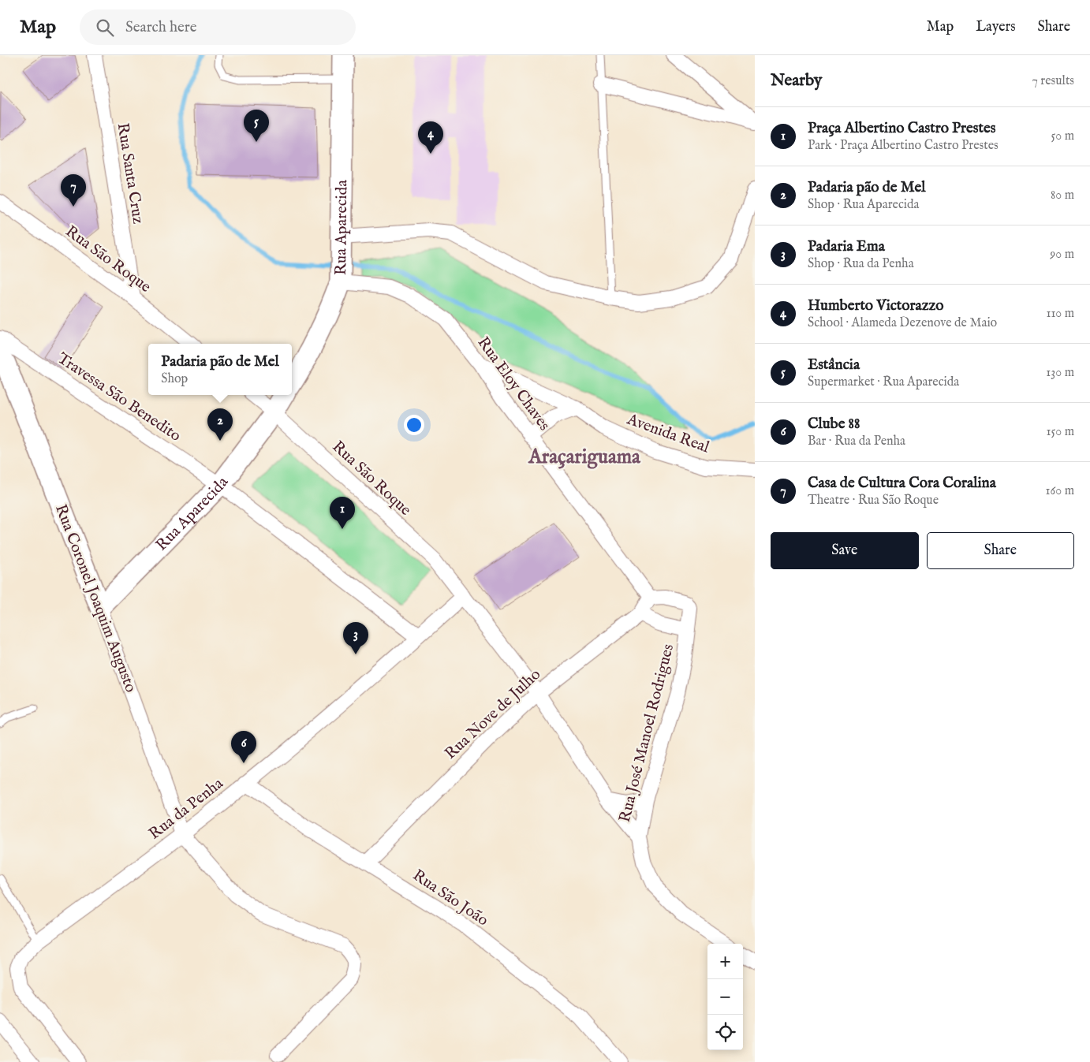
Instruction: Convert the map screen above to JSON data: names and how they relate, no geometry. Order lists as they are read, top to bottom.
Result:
{
  "streets": {
    "street": [
      "Rua Santa Cruz",
      "Rua Aparecida",
      "Rua São Roque",
      "Rua Eloy Chaves",
      "Travessa São Benedito",
      "Avenida Real",
      "Rua Coronel Joaquim Augusto",
      "Rua Nove de Julho",
      "Rua José Manoel Rodrigues",
      "Rua da Penha",
      "Rua São João"
    ]
  },
  "crossings": [
    ["Rua Santa Cruz", "Rua São Roque"],
    ["Rua Aparecida", "Rua São Roque"],
    ["Rua Aparecida", "Rua Eloy Chaves"],
    ["Rua Aparecida", "Travessa São Benedito"],
    ["Rua Aparecida", "Rua Coronel Joaquim Augusto"],
    ["Rua São Roque", "Rua Nove de Julho"],
    ["Rua São Roque", "Rua José Manoel Rodrigues"],
    ["Rua São Roque", "Rua da Penha"],
    ["Rua Eloy Chaves", "Avenida Real"],
    ["Rua Eloy Chaves", "Rua Nove de Julho"],
    ["Rua Eloy Chaves", "Rua José Manoel Rodrigues"],
    ["Travessa São Benedito", "Rua Coronel Joaquim Augusto"],
    ["Travessa São Benedito", "Rua da Penha"],
    ["Rua Coronel Joaquim Augusto", "Rua da Penha"],
    ["Rua Nove de Julho", "Rua José Manoel Rodrigues"],
    ["Rua Nove de Julho", "Rua São João"],
    ["Rua da Penha", "Rua São João"]
  ],
  "districts": ["Araçariguama"],
  "page": {
    "header": "Map",
    "search": "Search here",
    "nav": ["Map", "Layers", "Share"],
    "heading": ["Nearby", "7 results"],
    "list": [
      {
        "mark": "1",
        "name": "Praça Albertino Castro Prestes",
        "note": "Park · Praça Albertino Castro Prestes",
        "value": "50 m"
      },
      {
        "mark": "2",
        "name": "Padaria pão de Mel",
        "note": "Shop · Rua Aparecida",
        "value": "80 m"
      },
      {
        "mark": "3",
        "name": "Padaria Ema",
        "note": "Shop · Rua da Penha",
        "value": "90 m"
      },
      {
        "mark": "4",
        "name": "Humberto Victorazzo",
        "note": "School · Alameda Dezenove de Maio",
        "value": "110 m"
      },
      {
        "mark": "5",
        "name": "Estância",
        "note": "Supermarket · Rua Aparecida",
        "value": "130 m"
      },
      {
        "mark": "6",
        "name": "Clube 88",
        "note": "Bar · Rua da Penha",
        "value": "150 m"
      },
      {
        "mark": "7",
        "name": "Casa de Cultura Cora Coralina",
        "note": "Theatre · Rua São Roque",
        "value": "160 m"
      }
    ],
    "pins": [
      "5",
      "4",
      "7",
      "2",
      "1",
      "3",
      "6"
    ],
    "popup": ["Padaria pão de Mel", "Shop"],
    "buttons": ["Save", "Share"],
    "map_buttons": ["+", "−"]
  }
}
